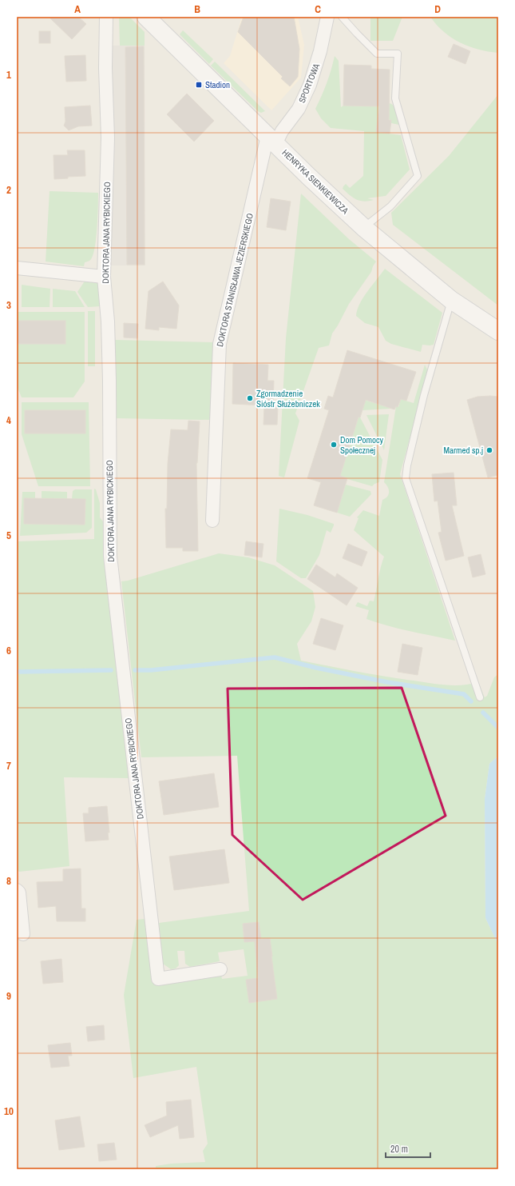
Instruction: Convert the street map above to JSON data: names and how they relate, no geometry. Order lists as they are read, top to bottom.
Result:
{
  "streets": {
    "main road": ["HENRYKA SIENKIEWICZA"],
    "street": ["SPORTOWA", "DOKTORA JANA RYBICKIEGO", "DOKTORA STANISŁAWA JEZIERSKIEGO"]
  },
  "crossings": [
    ["SPORTOWA", "HENRYKA SIENKIEWICZA"],
    ["SPORTOWA", "DOKTORA STANISŁAWA JEZIERSKIEGO"],
    ["HENRYKA SIENKIEWICZA", "DOKTORA STANISŁAWA JEZIERSKIEGO"]
  ],
  "places": {
    "transit": ["Stadion"],
    "other": ["Zgormadzenie Sióstr Służebniczek", "Dom Pomocy Społecznej", "Marmed sp.j"]
  },
  "scale_bar": "20 m",
  "grid": {
    "columns": [
      "A",
      "B",
      "C",
      "D"
    ],
    "rows": [
      "1",
      "2",
      "3",
      "4",
      "5",
      "6",
      "7",
      "8",
      "9",
      "10"
    ]
  }
}
